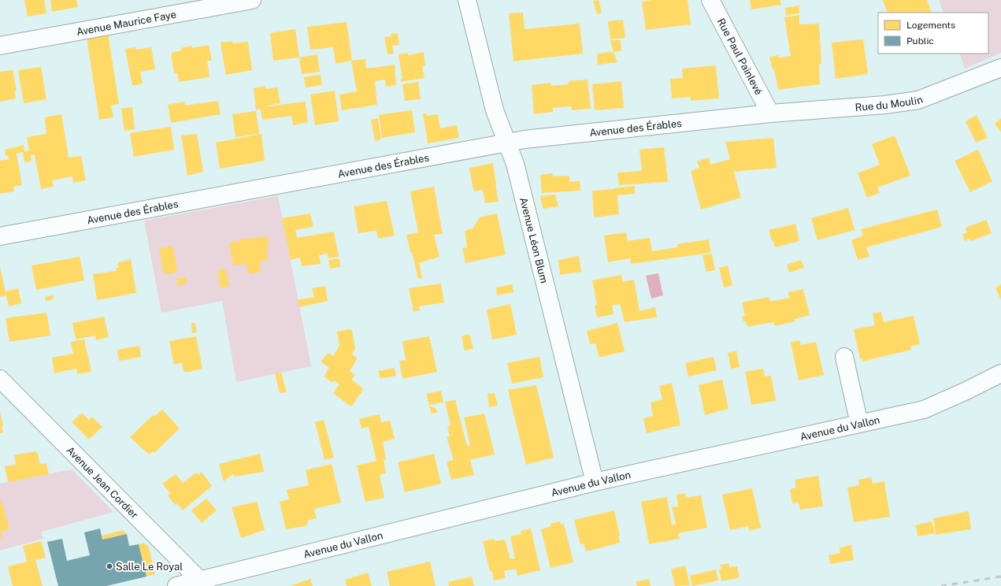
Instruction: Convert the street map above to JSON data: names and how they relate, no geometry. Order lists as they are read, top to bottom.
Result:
{
  "streets": {
    "street": [
      "Avenue Maurice Faye",
      "Rue Paul Painlevé",
      "Rue du Moulin",
      "Avenue des Érables",
      "Avenue Léon Blum",
      "Avenue du Vallon",
      "Avenue Jean Cordier"
    ]
  },
  "crossings": [
    ["Rue Paul Painlevé", "Rue du Moulin"],
    ["Rue Paul Painlevé", "Avenue des Érables"],
    ["Rue du Moulin", "Avenue des Érables"],
    ["Avenue des Érables", "Avenue Léon Blum"],
    ["Avenue Léon Blum", "Avenue du Vallon"],
    ["Avenue du Vallon", "Avenue Jean Cordier"]
  ],
  "places": ["Salle Le Royal"],
  "legend": ["Logements", "Public"]
}
